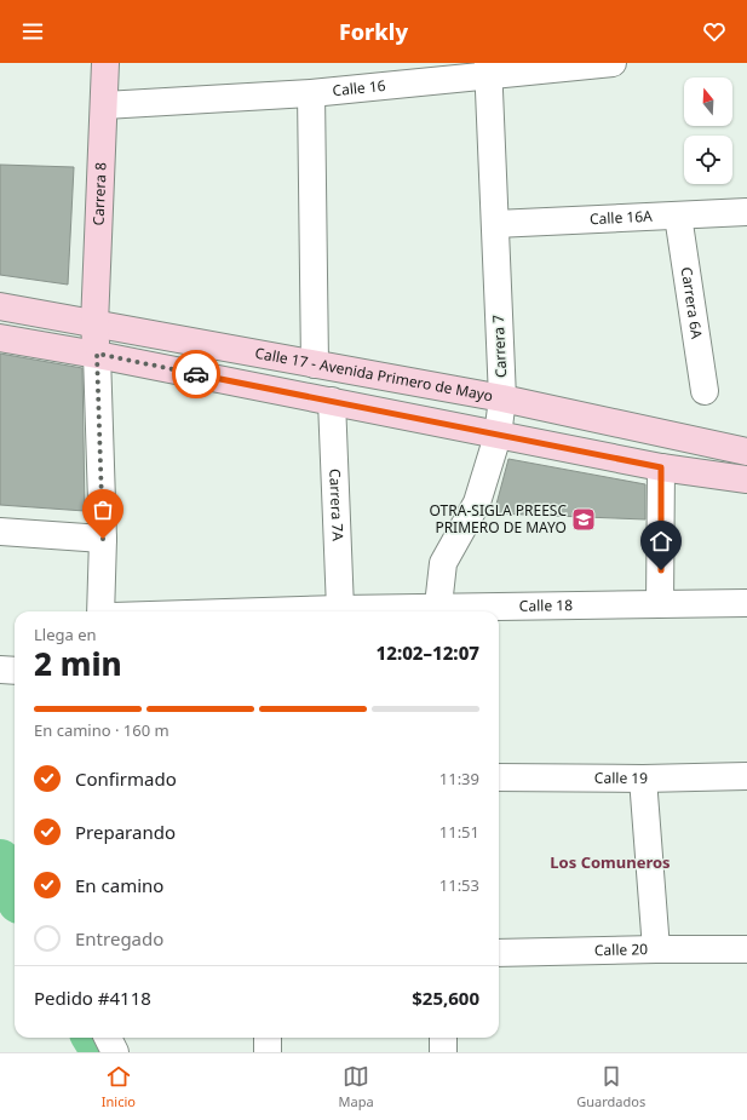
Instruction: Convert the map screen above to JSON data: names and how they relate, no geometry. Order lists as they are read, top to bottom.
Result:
{
  "streets": {
    "main road": ["Carrera 8", "Calle 17 - Avenida Primero de Mayo"],
    "street": [
      "Calle 16",
      "Calle 16A",
      "Carrera 6A",
      "Carrera 7",
      "Carrera 7A",
      "Calle 18",
      "Calle 19",
      "Calle 20"
    ]
  },
  "crossings": [
    ["Calle 16", "Carrera 8"],
    ["Calle 16", "Carrera 7"],
    ["Carrera 8", "Calle 17 - Avenida Primero de Mayo"],
    ["Calle 16A", "Carrera 6A"],
    ["Calle 16A", "Carrera 7"],
    ["Carrera 7", "Calle 17 - Avenida Primero de Mayo"],
    ["Carrera 7A", "Calle 18"]
  ],
  "districts": ["Los Comuneros"],
  "places": {
    "school or university": ["OTRA-SIGLA PREESC PRIMERO DE MAYO"]
  },
  "north": "top",
  "page": {
    "header": "Forkly",
    "heading": ["2 min", "Llega en", "12:02–12:07"],
    "panel": ["Pedido #4118", "$25,600"],
    "bar": "En camino · 160 m",
    "list": [
      ["Confirmado", "11:39"],
      ["Preparando", "11:51"],
      ["En camino", "11:53"],
      "Entregado"
    ],
    "tabs": ["Inicio", "Mapa", "Guardados"]
  }
}
